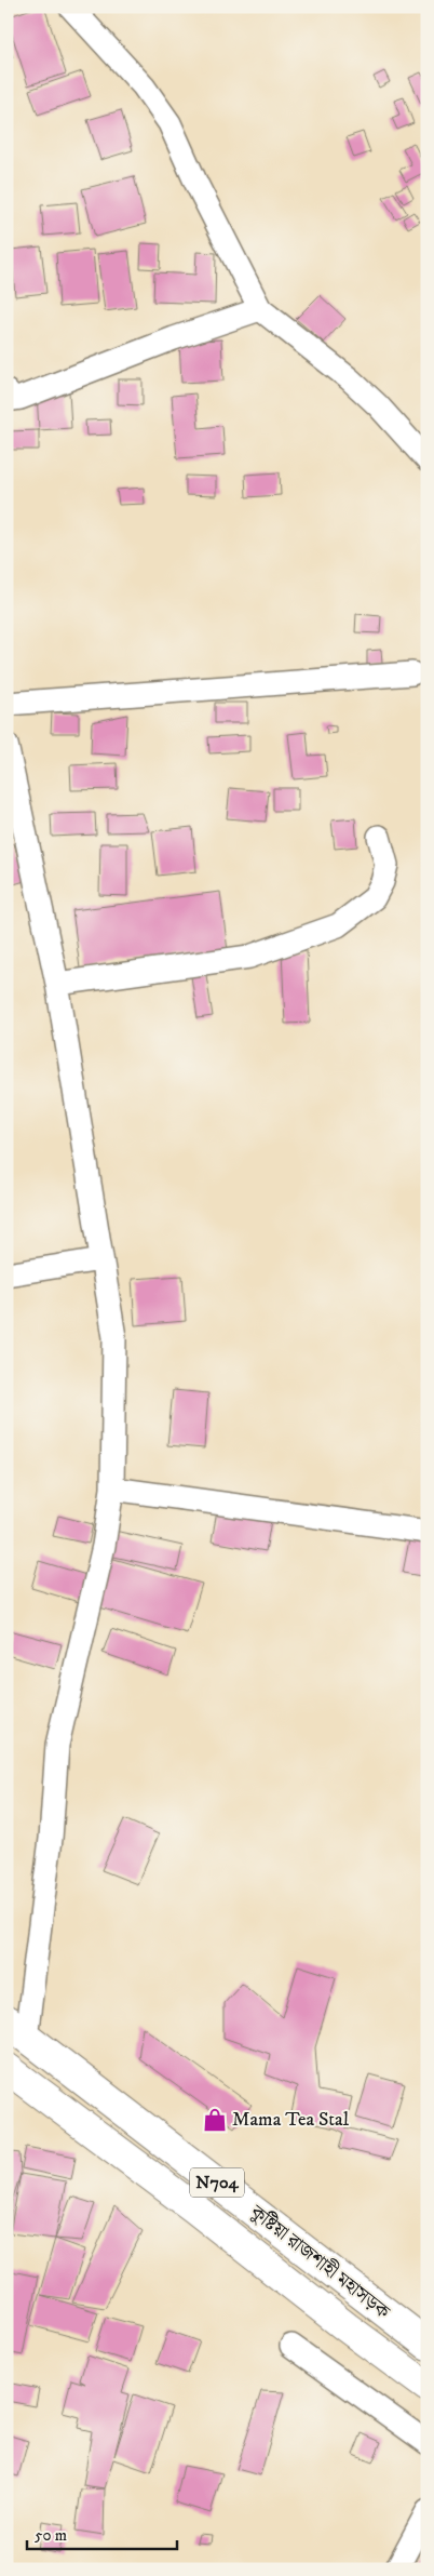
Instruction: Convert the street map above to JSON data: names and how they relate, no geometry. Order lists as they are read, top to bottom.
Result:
{
  "streets": {
    "highway": ["N704", "কুষ্টিয়া রাজশাহী মহাসড়ক"]
  },
  "places": {
    "shop": ["Mama Tea Stal"]
  },
  "scale_bar": "50 m"
}
